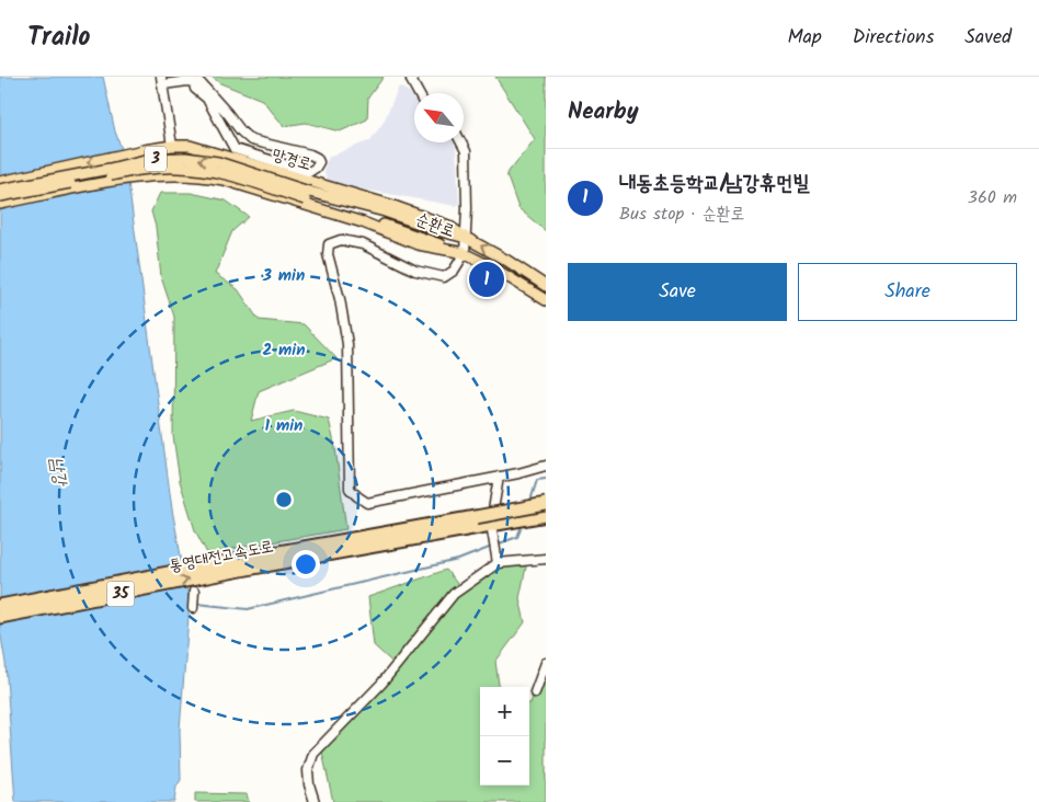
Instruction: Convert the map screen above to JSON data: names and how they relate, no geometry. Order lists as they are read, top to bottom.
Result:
{
  "streets": {
    "highway": ["통영대전고속도로", "35"],
    "main road": ["3", "망경로", "순환로"]
  },
  "crossings": [
    ["3", "순환로"],
    ["망경로", "순환로"]
  ],
  "water": ["남강"],
  "north": "top left",
  "page": {
    "header": "Trailo",
    "nav": ["Map", "Directions", "Saved"],
    "heading": "Nearby",
    "list": [
      {
        "mark": "1",
        "name": "내동초등학교/남강휴먼빌",
        "note": "Bus stop · 순환로",
        "value": "360 m"
      }
    ],
    "buttons": ["Save", "Share"],
    "pins": "1",
    "map_buttons": ["+", "−"]
  },
  "rings": ["3 min", "2 min", "1 min"]
}
